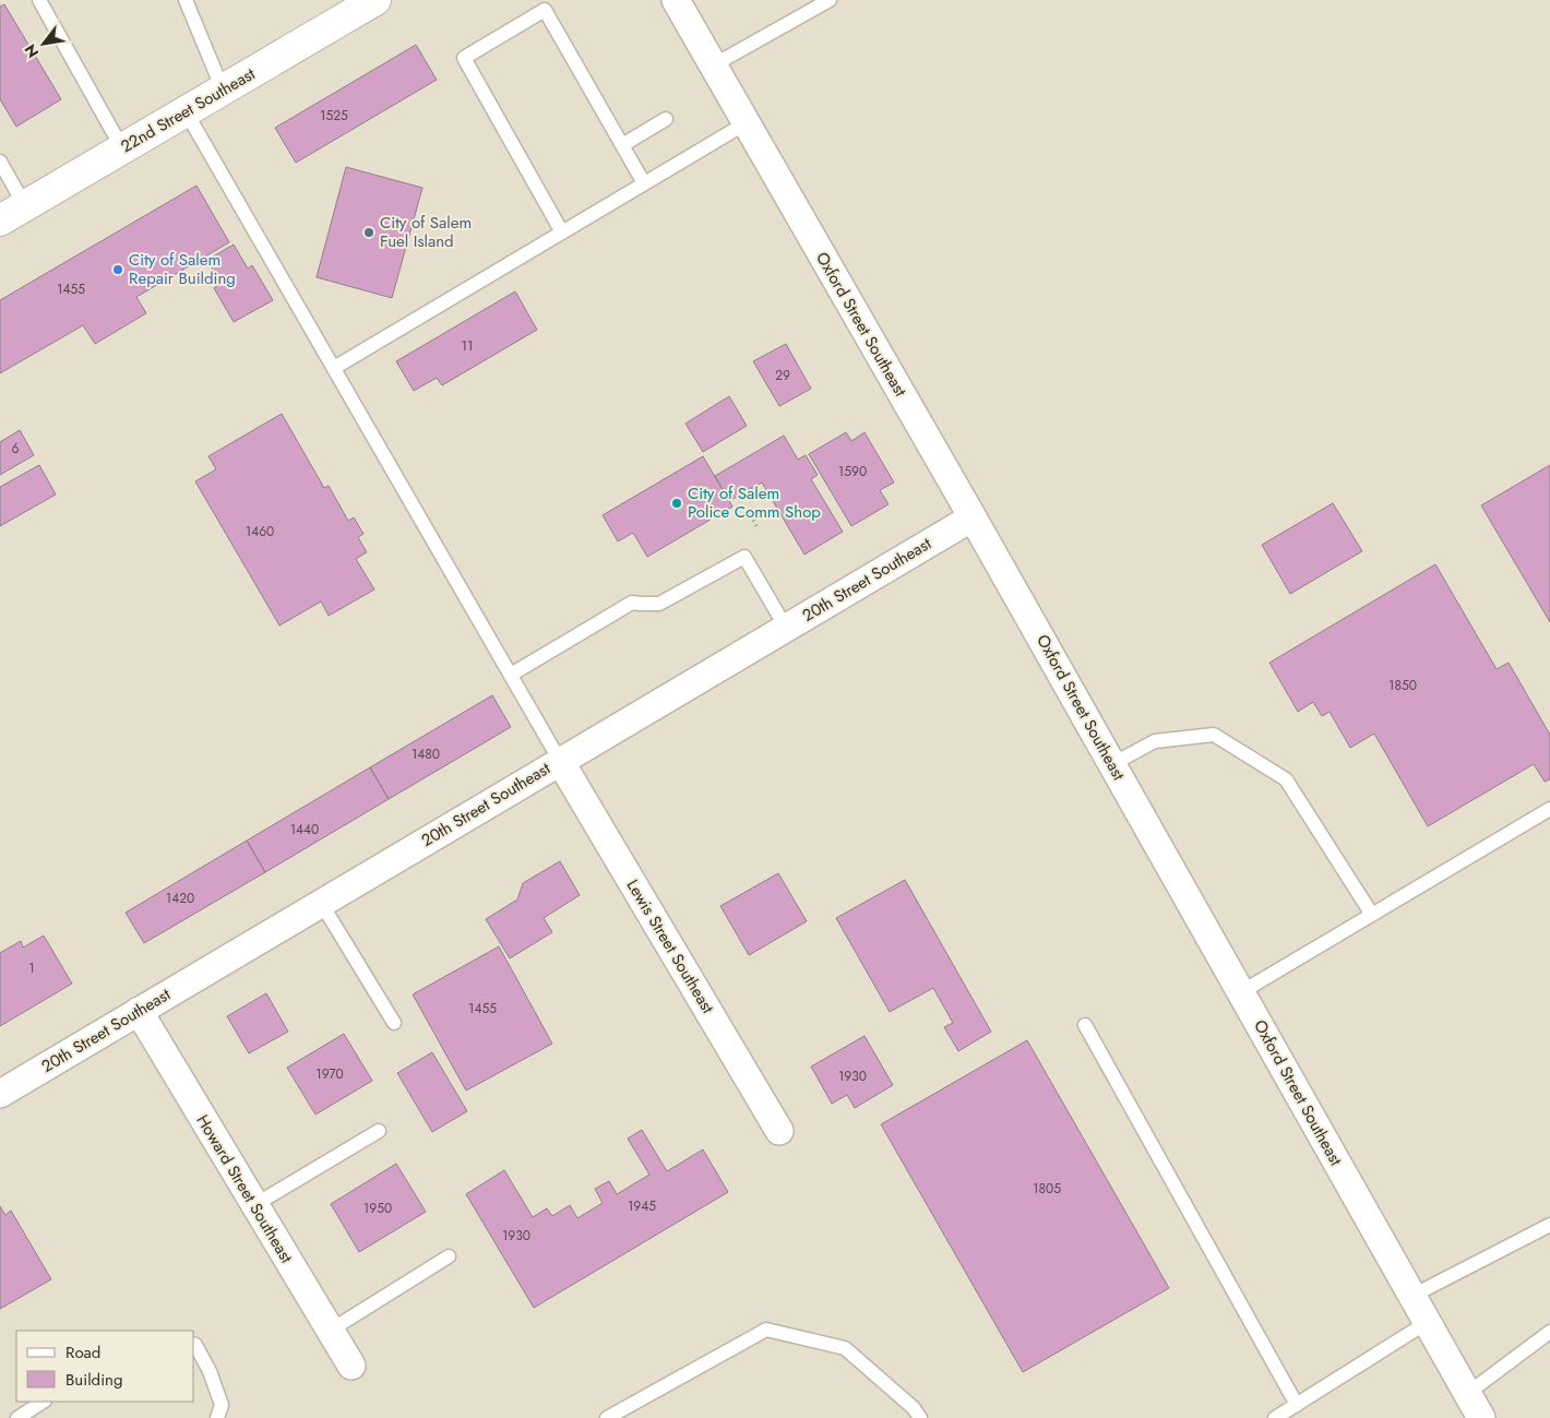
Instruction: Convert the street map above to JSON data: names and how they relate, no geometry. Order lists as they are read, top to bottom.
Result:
{
  "streets": {
    "street": [
      "22nd Street Southeast",
      "Oxford Street Southeast",
      "20th Street Southeast",
      "Lewis Street Southeast",
      "Howard Street Southeast"
    ]
  },
  "crossings": [
    ["Oxford Street Southeast", "20th Street Southeast"],
    ["20th Street Southeast", "Lewis Street Southeast"],
    ["20th Street Southeast", "Howard Street Southeast"]
  ],
  "places": ["City of Salem Fuel Island", "City of Salem Repair Building", "City of Salem Police Comm Shop"],
  "house_numbers": [
    "1525",
    "1455",
    "11",
    "29",
    "6",
    "1590",
    "1460",
    "1850",
    "1480",
    "1440",
    "1420",
    "1",
    "1455",
    "1970",
    "1930",
    "1805",
    "1945",
    "1950",
    "1930"
  ],
  "legend": ["Road", "Building"],
  "north": "bottom left"
}
